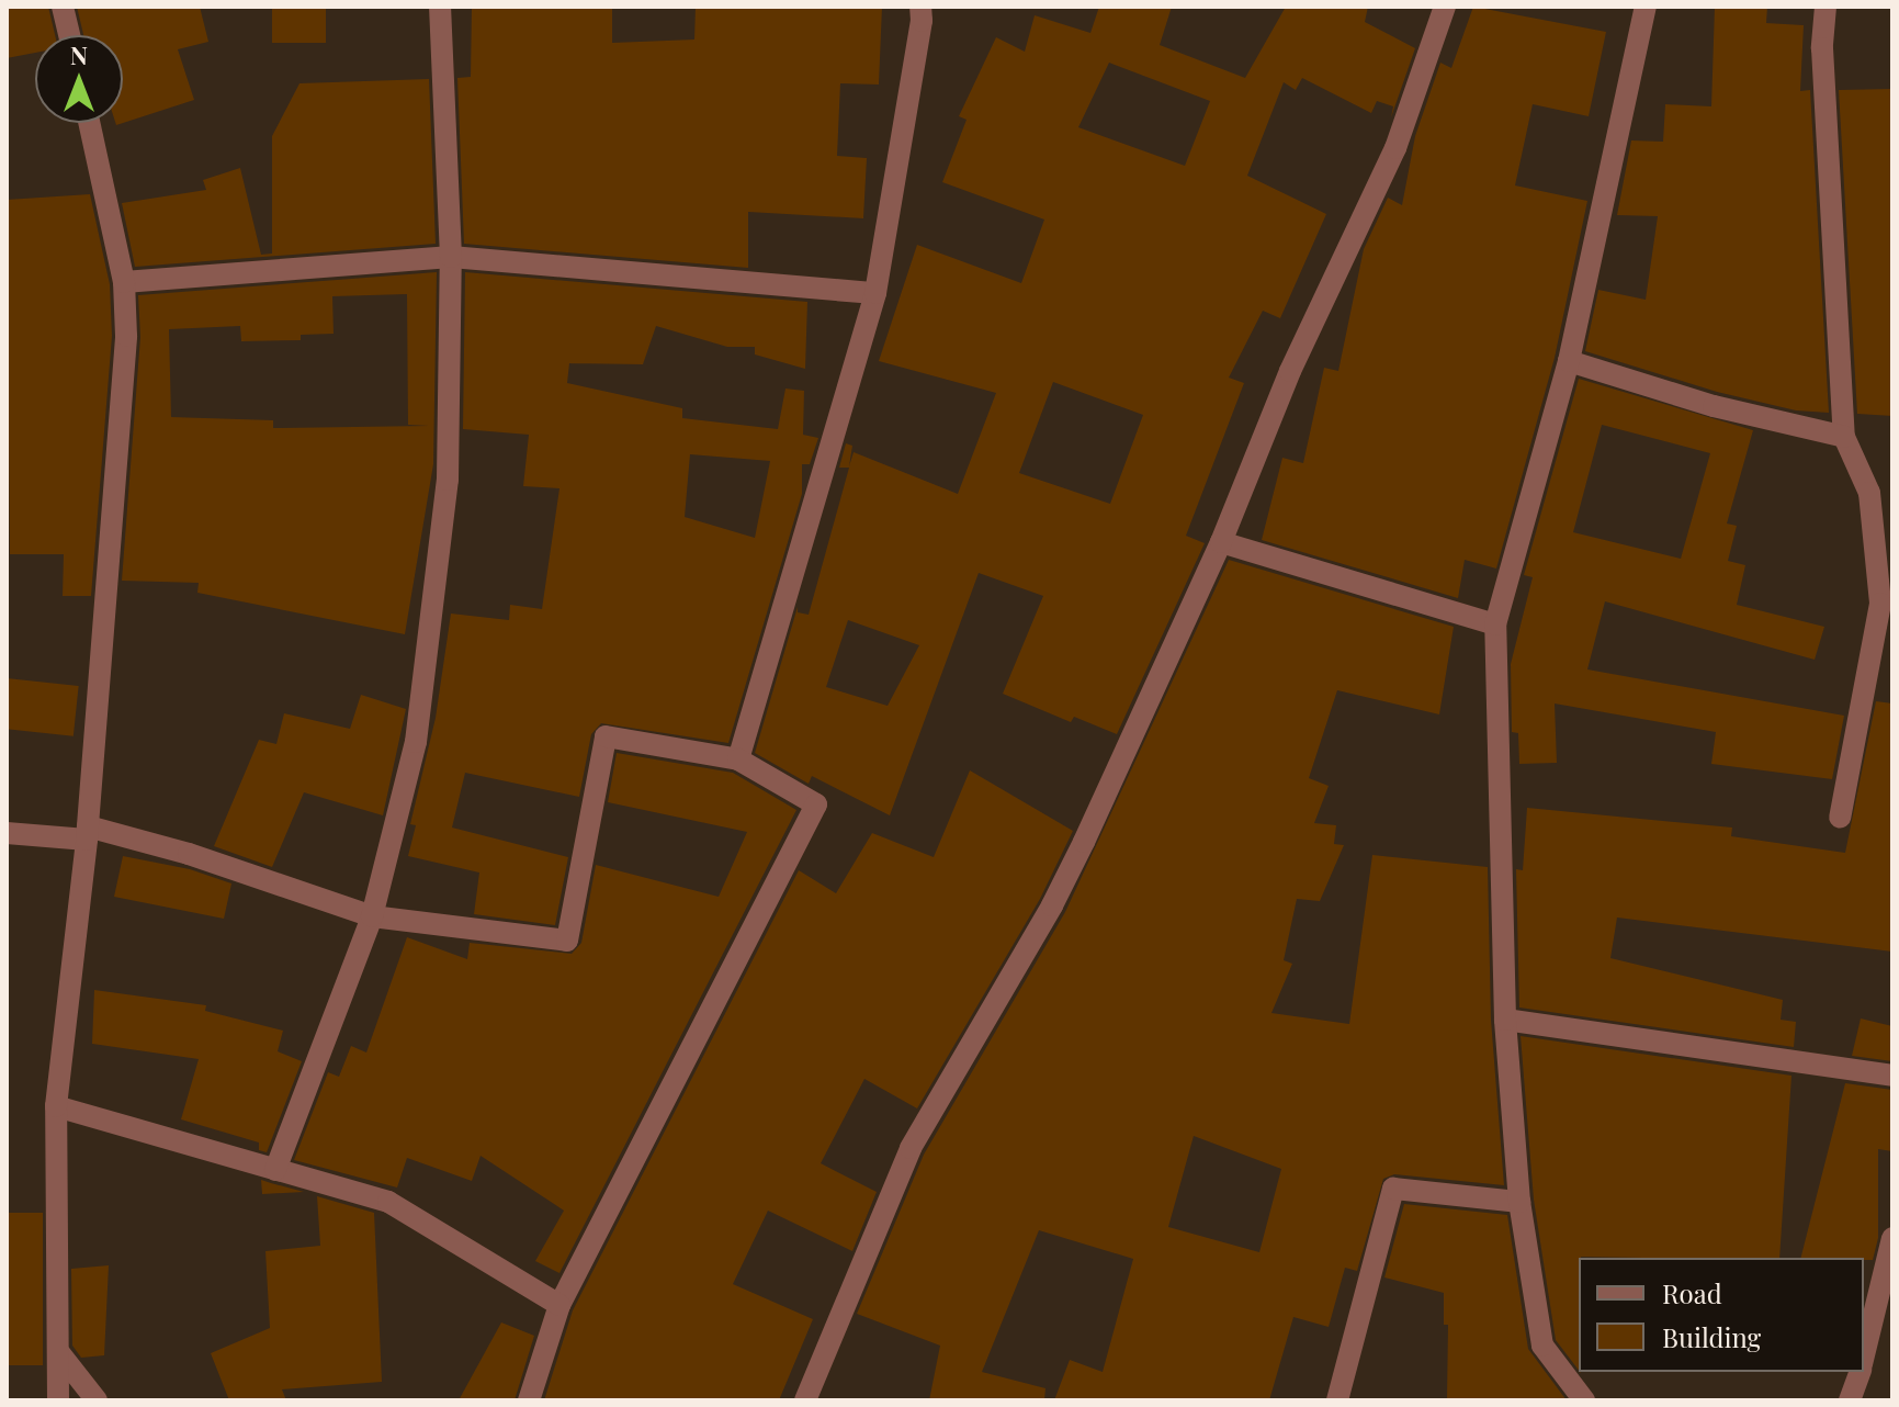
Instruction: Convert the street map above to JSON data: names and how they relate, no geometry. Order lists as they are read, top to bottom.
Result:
{
  "legend": ["Road", "Building"],
  "north": "top"
}
